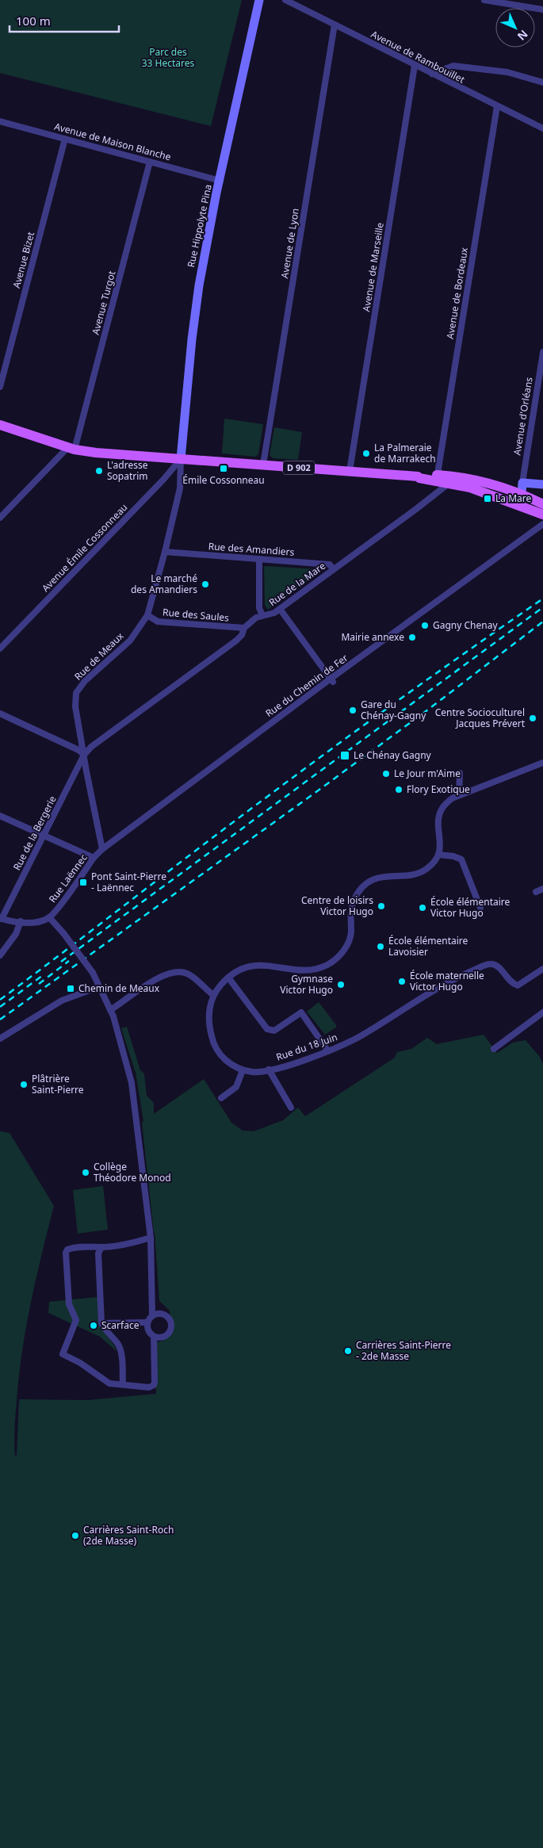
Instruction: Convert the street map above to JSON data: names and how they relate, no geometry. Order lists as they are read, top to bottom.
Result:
{
  "streets": {
    "main road": ["Rue Hippolyte Pina", "D 902"],
    "street": [
      "Avenue de Rambouillet",
      "Avenue de Maison Blanche",
      "Avenue de Lyon",
      "Avenue Bizet",
      "Avenue de Marseille",
      "Avenue de Bordeaux",
      "Avenue Turgot",
      "Avenue d'Orléans",
      "Avenue Émile Cossonneau",
      "Rue des Amandiers",
      "Rue de la Mare",
      "Rue des Saules",
      "Rue de Meaux",
      "Rue du Chemin de Fer",
      "Rue de la Bergerie",
      "Rue Laënnec",
      "Rue du 18 Juin"
    ]
  },
  "crossings": [
    ["Avenue de Rambouillet", "Avenue de Lyon"],
    ["Avenue de Rambouillet", "Avenue de Marseille"],
    ["Avenue de Rambouillet", "Avenue de Bordeaux"],
    ["Avenue de Maison Blanche", "Rue Hippolyte Pina"],
    ["Avenue de Maison Blanche", "Avenue Bizet"],
    ["Avenue de Maison Blanche", "Avenue Turgot"],
    ["Rue Hippolyte Pina", "D 902"],
    ["Rue Hippolyte Pina", "Avenue Émile Cossonneau"],
    ["Rue Hippolyte Pina", "Rue de Meaux"],
    ["Avenue de Lyon", "D 902"],
    ["Avenue de Marseille", "D 902"],
    ["Avenue de Bordeaux", "D 902"],
    ["Avenue de Bordeaux", "Rue de la Mare"],
    ["Avenue Turgot", "D 902"],
    ["D 902", "Avenue Émile Cossonneau"],
    ["D 902", "Rue de la Mare"],
    ["D 902", "Rue de Meaux"],
    ["Avenue Émile Cossonneau", "Rue de Meaux"],
    ["Rue des Amandiers", "Rue de la Mare"],
    ["Rue des Amandiers", "Rue de Meaux"],
    ["Rue de la Mare", "Rue des Saules"],
    ["Rue de la Mare", "Rue de Meaux"],
    ["Rue de la Mare", "Rue de la Bergerie"],
    ["Rue des Saules", "Rue de Meaux"],
    ["Rue de Meaux", "Rue du Chemin de Fer"],
    ["Rue de Meaux", "Rue de la Bergerie"],
    ["Rue de Meaux", "Rue Laënnec"],
    ["Rue du Chemin de Fer", "Rue Laënnec"]
  ],
  "parks": ["Parc des 33 Hectares"],
  "places": {
    "other": [
      "La Palmeraie de Marrakech",
      "L'adresse Sopatrim",
      "Le marché des Amandiers",
      "Gagny Chenay",
      "Mairie annexe",
      "Gare du Chénay-Gagny",
      "Centre Socioculturel Jacques Prévert",
      "Le Jour m'Aime",
      "Flory Exotique",
      "Centre de loisirs Victor Hugo",
      "École élémentaire Victor Hugo",
      "École élémentaire Lavoisier",
      "École maternelle Victor Hugo",
      "Gymnase Victor Hugo",
      "Plâtrière Saint-Pierre",
      "Collège Théodore Monod",
      "Scarface",
      "Carrières Saint-Pierre - 2de Masse",
      "Carrières Saint-Roch (2de Masse)"
    ],
    "transit": [
      "Émile Cossonneau",
      "La Mare",
      "Le Chénay Gagny",
      "Pont Saint-Pierre - Laënnec",
      "Chemin de Meaux"
    ]
  },
  "scale_bar": "100 m",
  "north": "bottom right"
}
